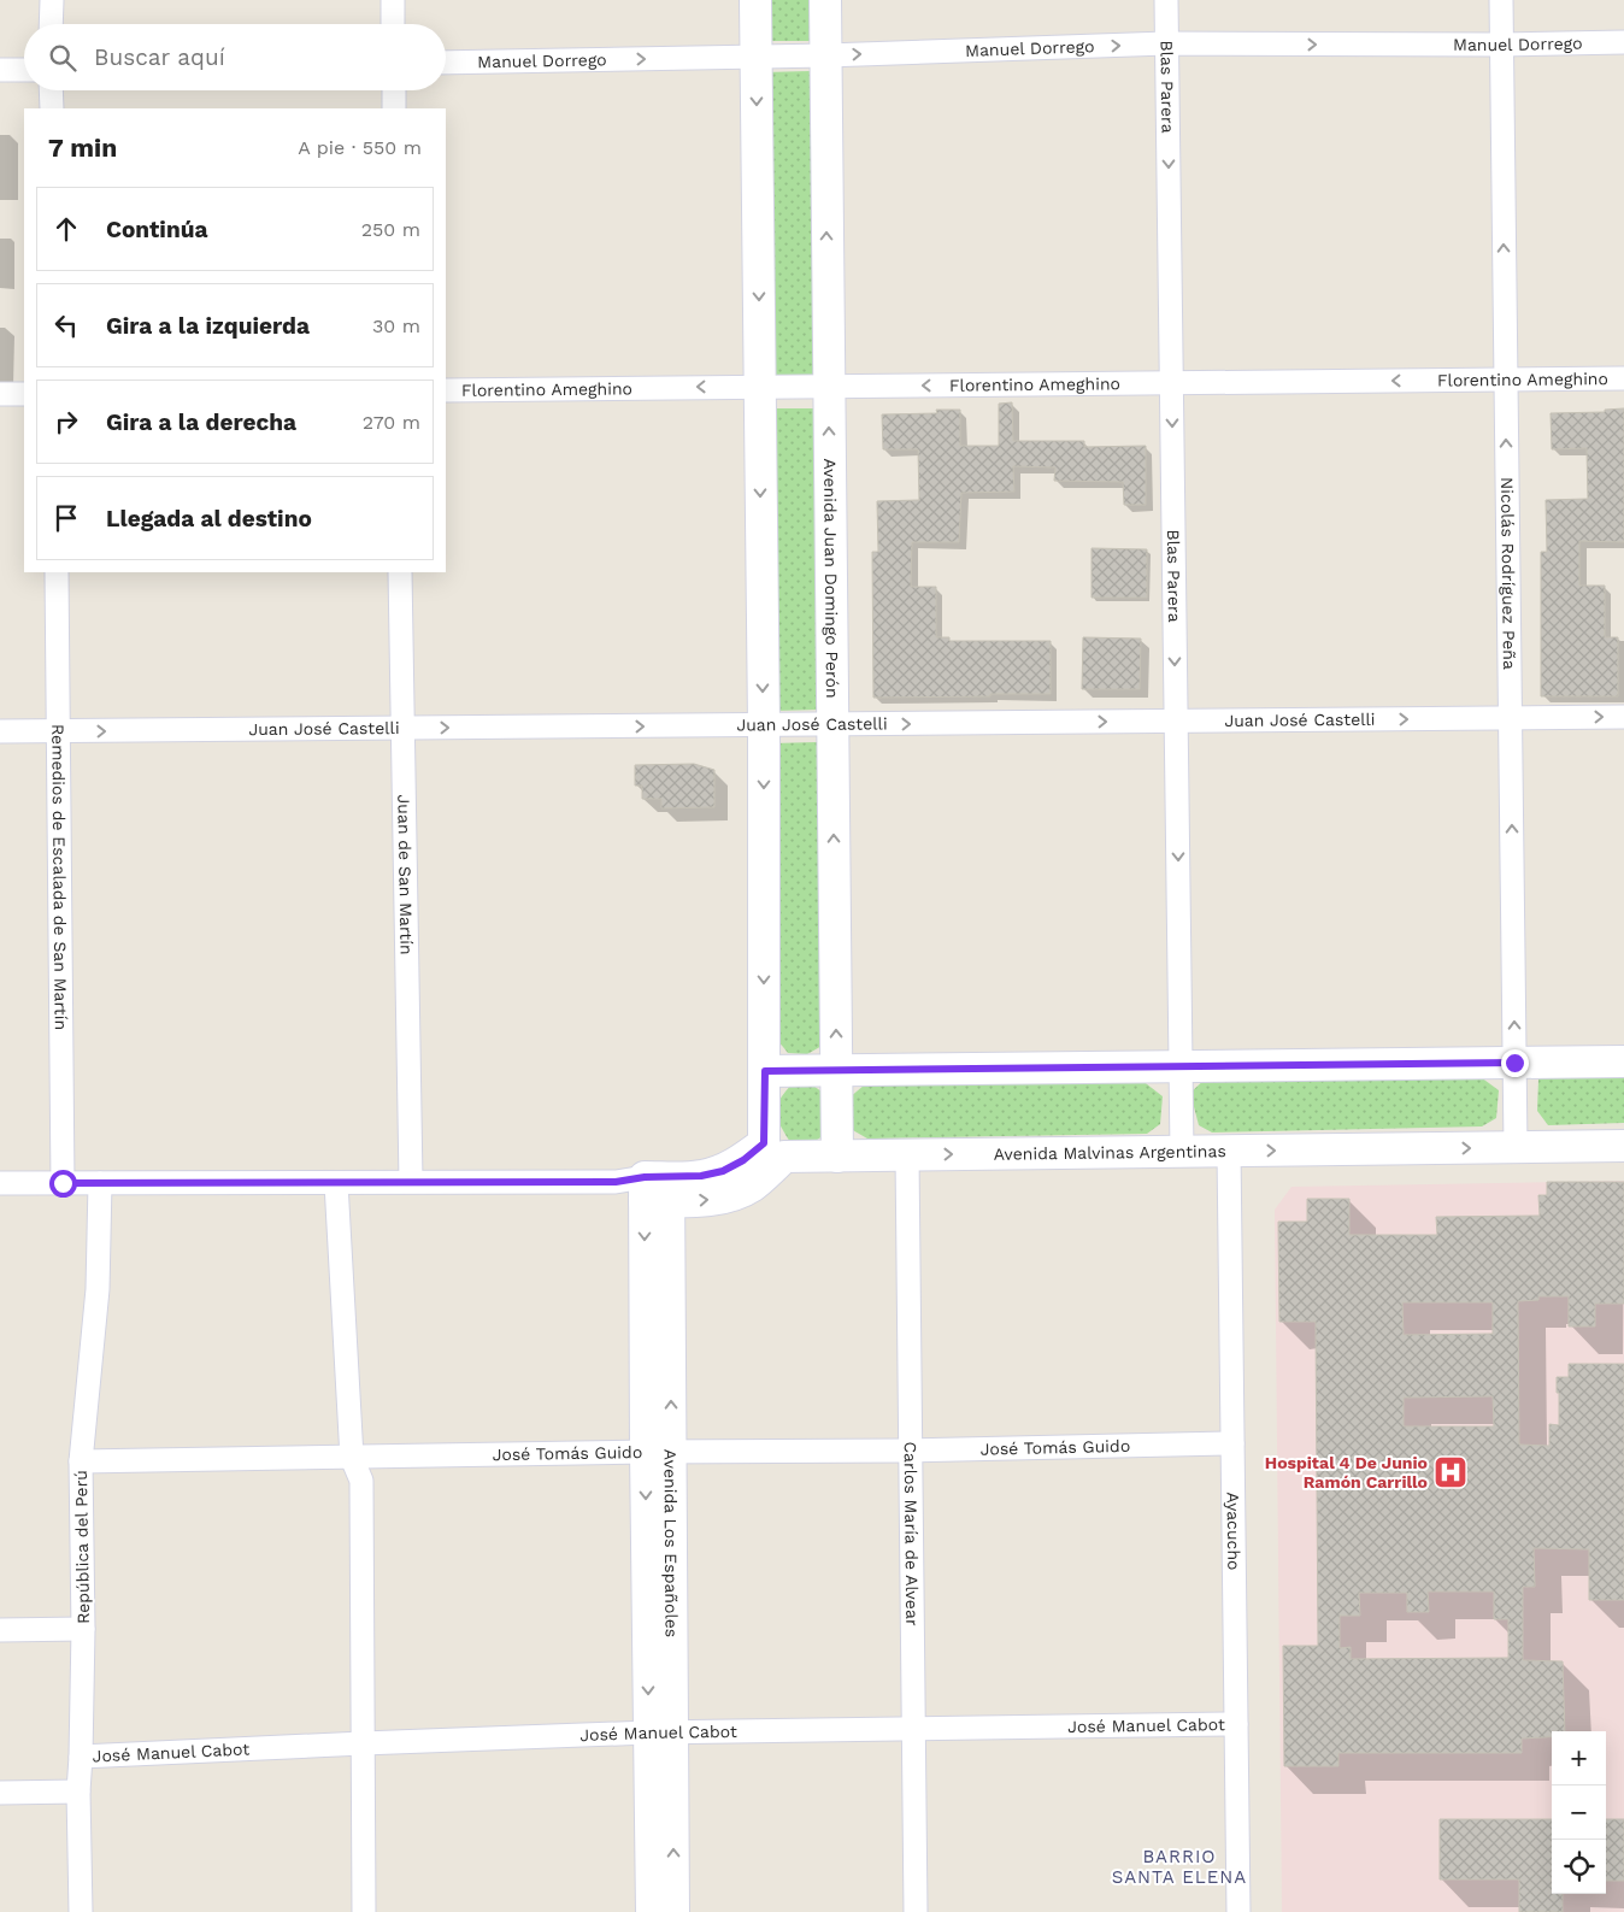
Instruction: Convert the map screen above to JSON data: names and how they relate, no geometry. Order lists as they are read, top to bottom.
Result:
{
  "streets": {
    "main road": ["Avenida Juan Domingo Perón", "Avenida Malvinas Argentinas", "Avenida Los Españoles"],
    "street": [
      "Manuel Dorrego",
      "Blas Parera",
      "Florentino Ameghino",
      "Nicolás Rodríguez Peña",
      "Juan José Castelli",
      "Juan de San Martín",
      "Remedios de Escalada de San Martín",
      "José Tomás Guido",
      "Ayacucho",
      "Carlos María de Alvear",
      "República del Perú",
      "José Manuel Cabot"
    ]
  },
  "crossings": [
    ["Manuel Dorrego", "Blas Parera"],
    ["Manuel Dorrego", "Nicolás Rodríguez Peña"],
    ["Manuel Dorrego", "Avenida Juan Domingo Perón"],
    ["Blas Parera", "Florentino Ameghino"],
    ["Blas Parera", "Juan José Castelli"],
    ["Blas Parera", "Avenida Malvinas Argentinas"],
    ["Florentino Ameghino", "Nicolás Rodríguez Peña"],
    ["Florentino Ameghino", "Avenida Juan Domingo Perón"],
    ["Nicolás Rodríguez Peña", "Juan José Castelli"],
    ["Nicolás Rodríguez Peña", "Avenida Malvinas Argentinas"],
    ["Avenida Juan Domingo Perón", "Juan José Castelli"],
    ["Avenida Juan Domingo Perón", "Avenida Malvinas Argentinas"],
    ["Juan José Castelli", "Juan de San Martín"],
    ["Juan José Castelli", "Remedios de Escalada de San Martín"],
    ["Juan de San Martín", "Avenida Malvinas Argentinas"],
    ["Remedios de Escalada de San Martín", "Avenida Malvinas Argentinas"],
    ["Avenida Malvinas Argentinas", "Ayacucho"],
    ["Avenida Malvinas Argentinas", "Carlos María de Alvear"],
    ["Avenida Malvinas Argentinas", "Avenida Los Españoles"],
    ["Avenida Malvinas Argentinas", "República del Perú"],
    ["José Tomás Guido", "Ayacucho"],
    ["José Tomás Guido", "Carlos María de Alvear"],
    ["José Tomás Guido", "Avenida Los Españoles"],
    ["José Tomás Guido", "República del Perú"],
    ["Ayacucho", "José Manuel Cabot"],
    ["Carlos María de Alvear", "José Manuel Cabot"],
    ["Avenida Los Españoles", "José Manuel Cabot"],
    ["República del Perú", "José Manuel Cabot"]
  ],
  "one_way": [
    "Manuel Dorrego",
    "Blas Parera",
    "Florentino Ameghino",
    "Nicolás Rodríguez Peña",
    "Juan José Castelli"
  ],
  "districts": ["BARRIO SANTA ELENA"],
  "places": {
    "hospital": ["Hospital 4 De Junio Ramón Carrillo"]
  },
  "page": {
    "search": "Buscar aquí",
    "heading": ["7 min", "A pie · 550 m"],
    "list": [
      ["Continúa", "250 m"],
      ["Gira a la izquierda", "30 m"],
      ["Gira a la derecha", "270 m"],
      "Llegada al destino"
    ],
    "map_buttons": ["+", "−"]
  }
}
